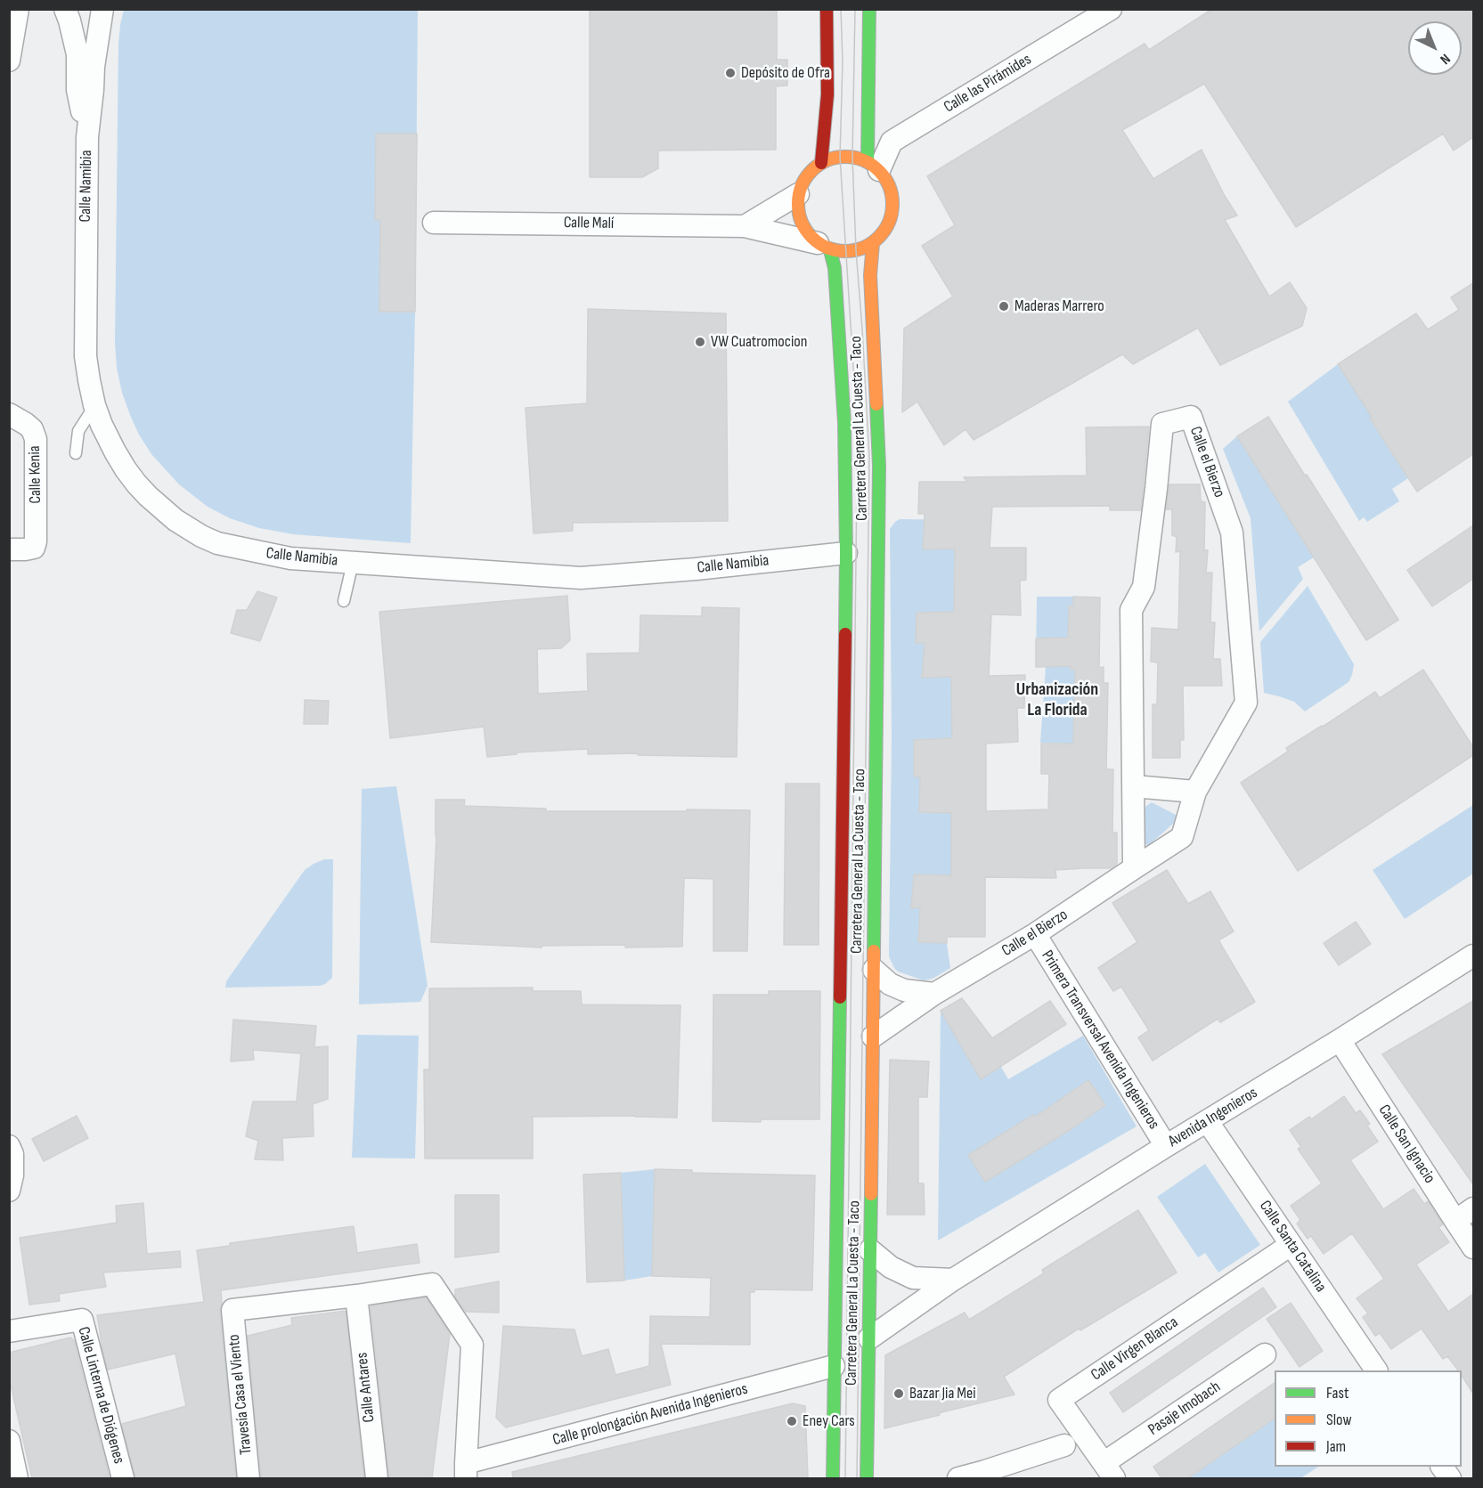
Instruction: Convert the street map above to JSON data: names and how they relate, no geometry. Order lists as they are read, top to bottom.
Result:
{
  "streets": {
    "main road": ["Carretera General La Cuesta - Taco"],
    "street": [
      "Calle las Pirámides",
      "Calle Namibia",
      "Calle Malí",
      "Calle el Bierzo",
      "Calle Kenia",
      "Primera Transversal Avenida Ingenieros",
      "Avenida Ingenieros",
      "Calle San Ignacio",
      "Calle Santa Catalina",
      "Calle Virgen Blanca",
      "Calle Antares",
      "Travesía Casa el Viento",
      "Calle Linterna de Diógenes",
      "Pasaje Imobach",
      "Calle prolongación Avenida Ingenieros"
    ]
  },
  "crossings": [
    ["Calle las Pirámides", "Calle Malí"],
    ["Calle las Pirámides", "Carretera General La Cuesta - Taco"],
    ["Calle Namibia", "Carretera General La Cuesta - Taco"],
    ["Calle Malí", "Carretera General La Cuesta - Taco"],
    ["Carretera General La Cuesta - Taco", "Calle el Bierzo"],
    ["Carretera General La Cuesta - Taco", "Avenida Ingenieros"],
    ["Carretera General La Cuesta - Taco", "Calle prolongación Avenida Ingenieros"],
    ["Calle el Bierzo", "Primera Transversal Avenida Ingenieros"],
    ["Primera Transversal Avenida Ingenieros", "Avenida Ingenieros"],
    ["Avenida Ingenieros", "Calle San Ignacio"],
    ["Avenida Ingenieros", "Calle Santa Catalina"],
    ["Calle Santa Catalina", "Calle Virgen Blanca"],
    ["Calle Virgen Blanca", "Pasaje Imobach"],
    ["Calle Antares", "Travesía Casa el Viento"]
  ],
  "districts": ["Urbanización La Florida"],
  "places": [
    "Depósito de Ofra",
    "Maderas Marrero",
    "VW Cuatromocion",
    "Bazar Jia Mei",
    "Eney Cars"
  ],
  "legend": ["Fast", "Slow", "Jam"],
  "north": "bottom right"
}
